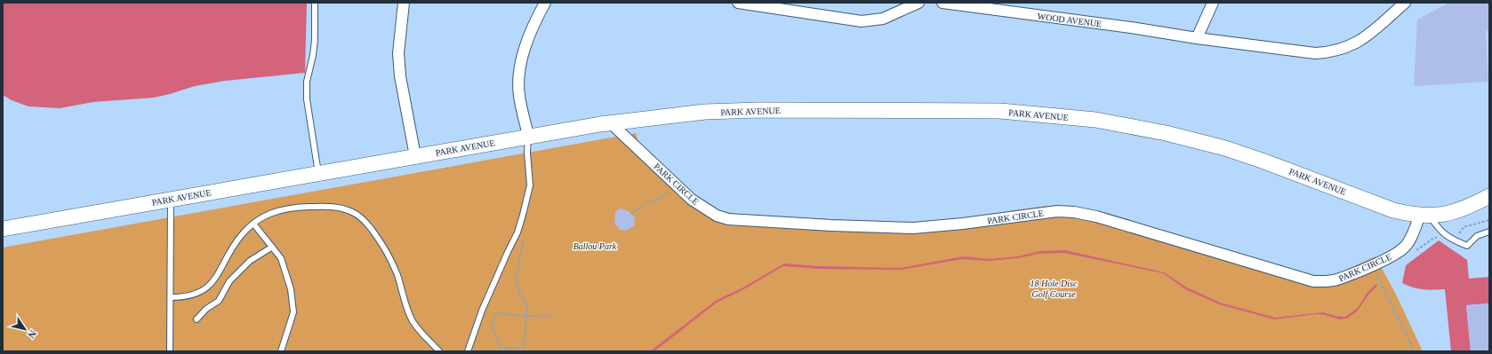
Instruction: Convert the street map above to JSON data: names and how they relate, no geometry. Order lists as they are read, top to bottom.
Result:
{
  "streets": {
    "main road": ["PARK AVENUE"],
    "street": ["WOOD AVENUE", "PARK CIRCLE"]
  },
  "crossings": [
    ["PARK AVENUE", "PARK CIRCLE"]
  ],
  "parks": ["Ballou Park", "18 Hole Disc Golf Course"],
  "north": "bottom right"
}
